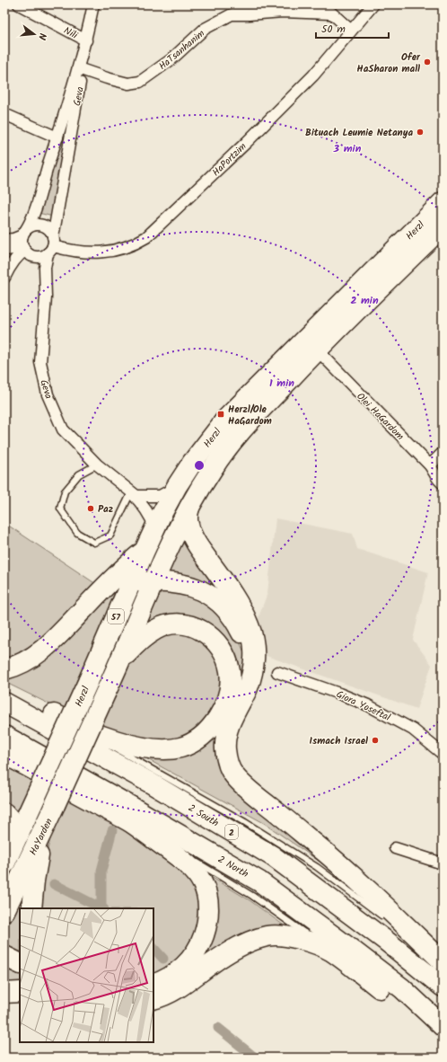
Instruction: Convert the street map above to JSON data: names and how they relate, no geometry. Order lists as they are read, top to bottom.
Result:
{
  "streets": {
    "highway": [
      "Herzl",
      "57",
      "2 South",
      "2",
      "HaYarden",
      "2 North"
    ],
    "street": [
      "Nili",
      "HaTsanhanim",
      "Geva",
      "HaPortzim",
      "Olei HaGardom",
      "Giora Yoseftal"
    ]
  },
  "crossings": [
    ["Nili", "Geva"],
    ["HaTsanhanim", "Geva"],
    ["Geva", "HaPortzim"],
    ["Geva", "Herzl"],
    ["Herzl", "Olei HaGardom"],
    ["Herzl", "HaYarden"]
  ],
  "places": {
    "other": [
      "Ofer HaSharon mall",
      "Bituach Leumie Netanya",
      "Paz",
      "Ismach Israel"
    ],
    "transit": ["Herzl/Ole HaGardom"]
  },
  "scale_bar": "50 m",
  "north": "right",
  "rings": ["3 min", "2 min", "1 min"]
}
